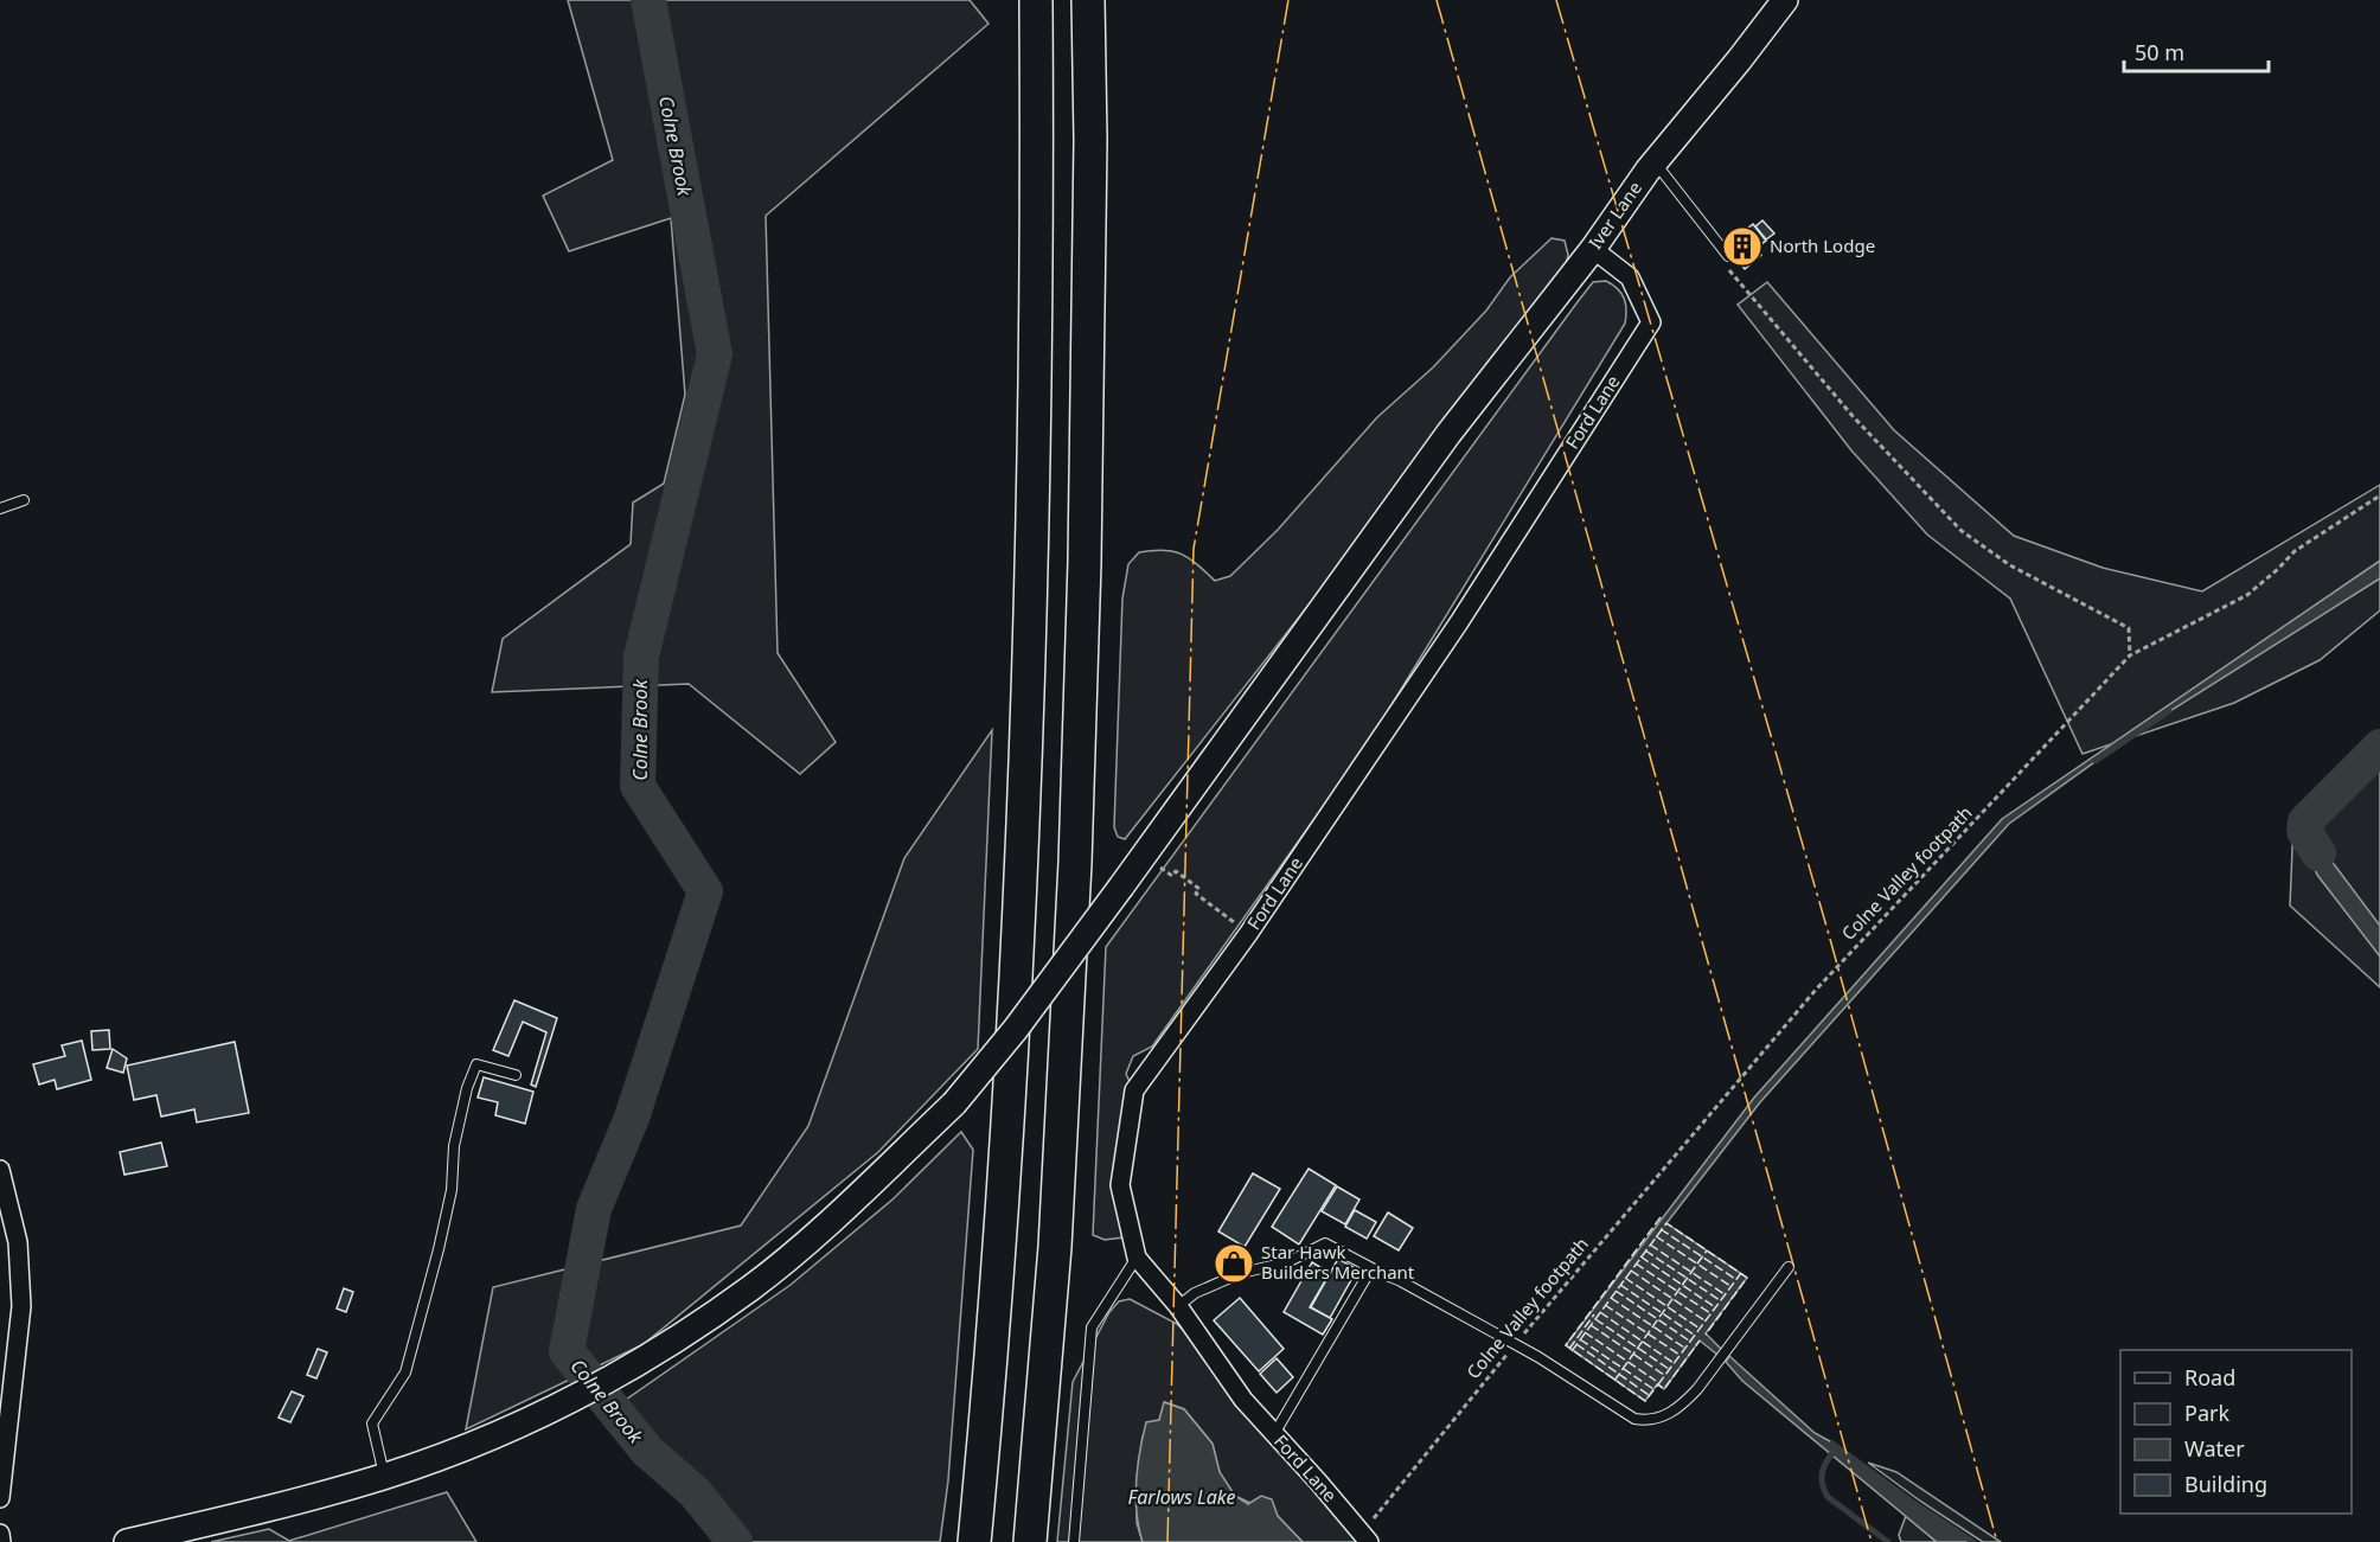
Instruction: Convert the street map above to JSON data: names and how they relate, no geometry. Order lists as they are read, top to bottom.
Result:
{
  "streets": {
    "main road": ["Iver Lane"],
    "street": ["Ford Lane"],
    "path": ["Colne Valley footpath"]
  },
  "crossings": [
    ["Iver Lane", "Ford Lane"],
    ["Ford Lane", "Colne Valley footpath"]
  ],
  "water": ["Colne Brook", "Farlows Lake"],
  "places": {
    "building": ["North Lodge"],
    "shop": ["Star Hawk Builders Merchant"]
  },
  "legend": [
    "Road",
    "Park",
    "Water",
    "Building"
  ],
  "scale_bar": "50 m"
}
